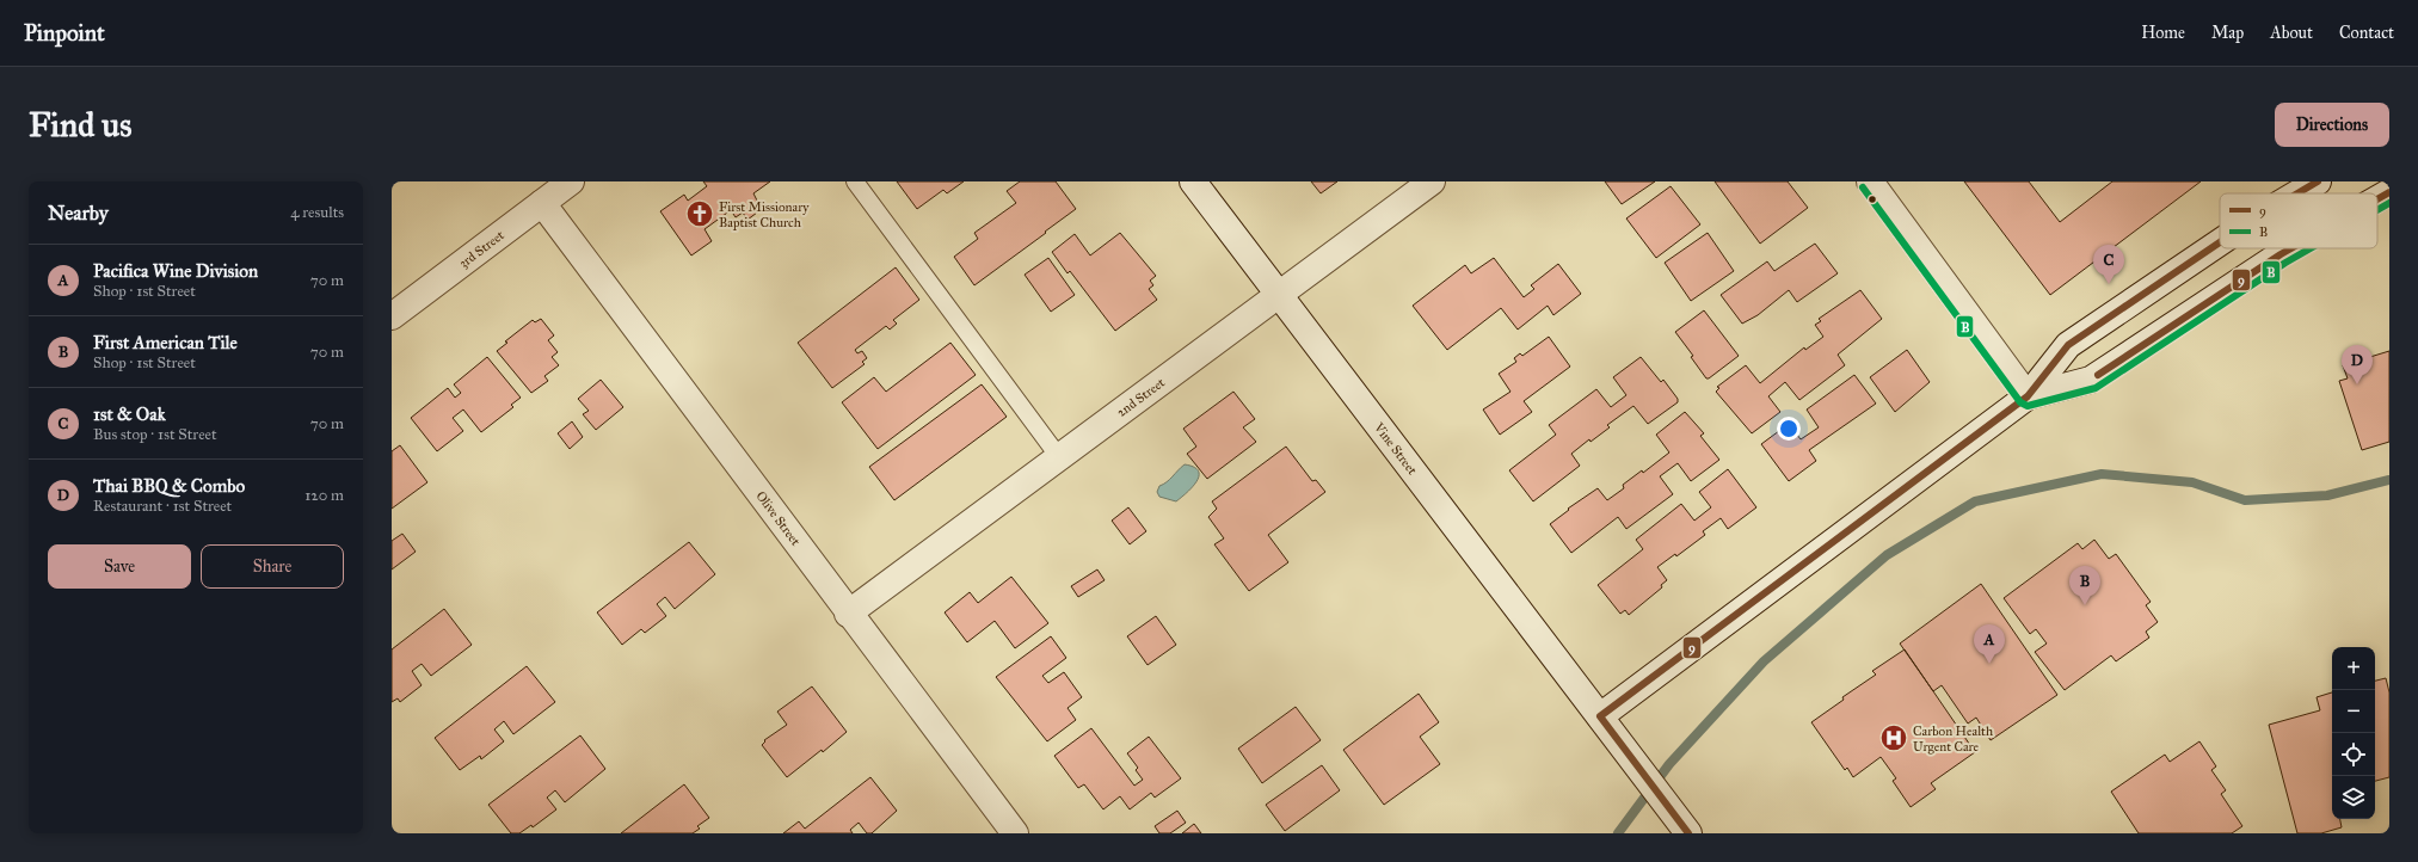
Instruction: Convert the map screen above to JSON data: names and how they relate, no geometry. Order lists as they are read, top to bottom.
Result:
{
  "streets": {
    "street": [
      "3rd Street",
      "2nd Street",
      "Vine Street",
      "Olive Street"
    ]
  },
  "crossings": [
    ["3rd Street", "Olive Street"],
    ["2nd Street", "Vine Street"],
    ["2nd Street", "Olive Street"]
  ],
  "places": {
    "church": ["First Missionary Baptist Church"],
    "hospital": ["Carbon Health Urgent Care"]
  },
  "lines": ["transit line 9", "transit line B"],
  "legend": ["9", "B"],
  "page": {
    "header": "Pinpoint",
    "nav": [
      "Home",
      "Map",
      "About",
      "Contact"
    ],
    "buttons": [
      "Directions",
      ["Save", "Share"]
    ],
    "title": "Find us",
    "heading": ["Nearby", "4 results"],
    "list": [
      {
        "mark": "A",
        "name": "Pacifica Wine Division",
        "note": "Shop · 1st Street",
        "value": "70 m"
      },
      {
        "mark": "B",
        "name": "First American Tile",
        "note": "Shop · 1st Street",
        "value": "70 m"
      },
      {
        "mark": "C",
        "name": "1st & Oak",
        "note": "Bus stop · 1st Street",
        "value": "70 m"
      },
      {
        "mark": "D",
        "name": "Thai BBQ & Combo",
        "note": "Restaurant · 1st Street",
        "value": "120 m"
      }
    ],
    "pins": [
      "C",
      "D",
      "B",
      "A"
    ],
    "map_buttons": ["+", "−"]
  }
}
